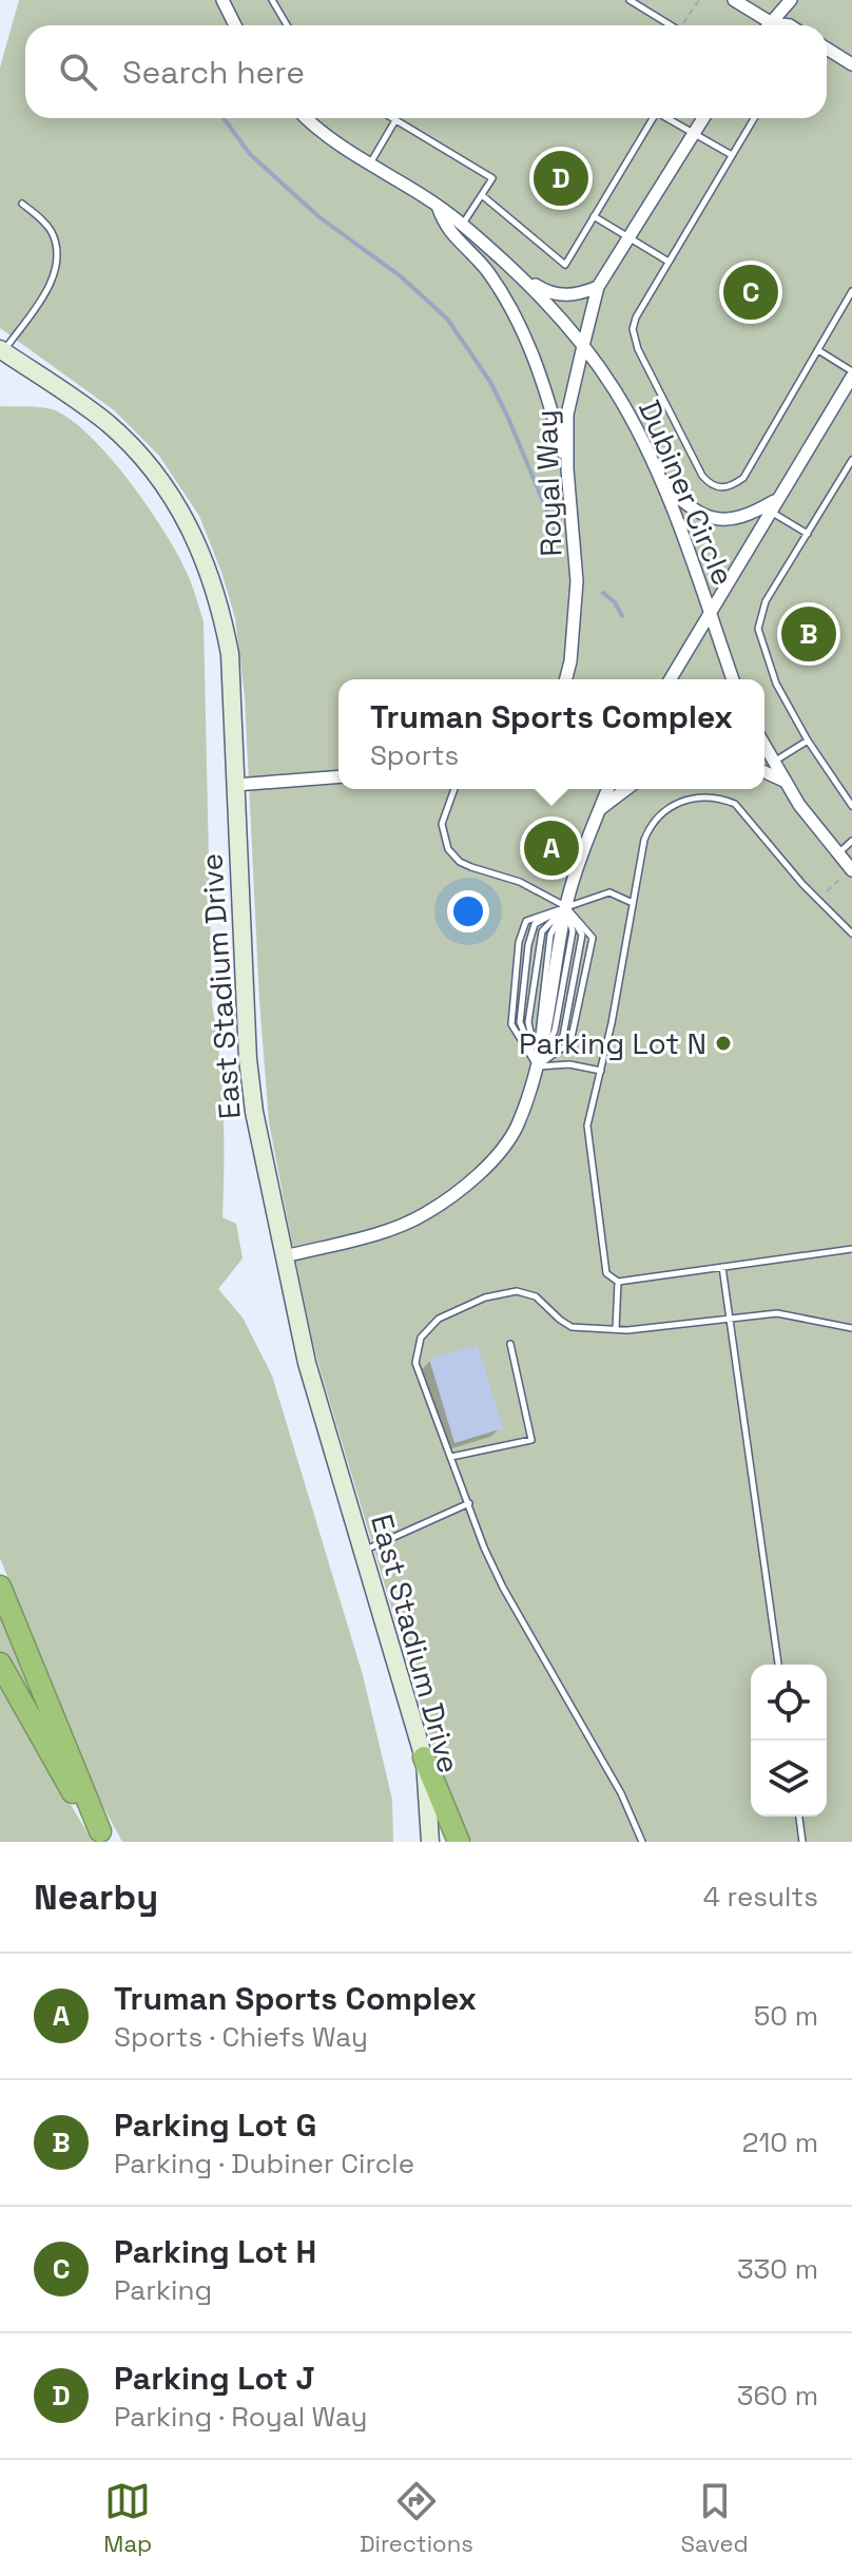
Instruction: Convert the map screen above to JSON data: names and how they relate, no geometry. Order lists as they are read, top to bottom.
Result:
{
  "streets": {
    "main road": ["East Stadium Drive"],
    "street": ["Royal Way", "Dubiner Circle"]
  },
  "crossings": [
    ["Royal Way", "Dubiner Circle"]
  ],
  "places": ["Parking Lot N"],
  "page": {
    "search": "Search here",
    "pins": [
      "D",
      "C",
      "B",
      "A"
    ],
    "popup": ["Truman Sports Complex", "Sports"],
    "heading": ["Nearby", "4 results"],
    "list": [
      {
        "mark": "A",
        "name": "Truman Sports Complex",
        "note": "Sports · Chiefs Way",
        "value": "50 m"
      },
      {
        "mark": "B",
        "name": "Parking Lot G",
        "note": "Parking · Dubiner Circle",
        "value": "210 m"
      },
      {
        "mark": "C",
        "name": "Parking Lot H",
        "note": "Parking",
        "value": "330 m"
      },
      {
        "mark": "D",
        "name": "Parking Lot J",
        "note": "Parking · Royal Way",
        "value": "360 m"
      }
    ],
    "nav": ["Map", "Directions", "Saved"]
  }
}
